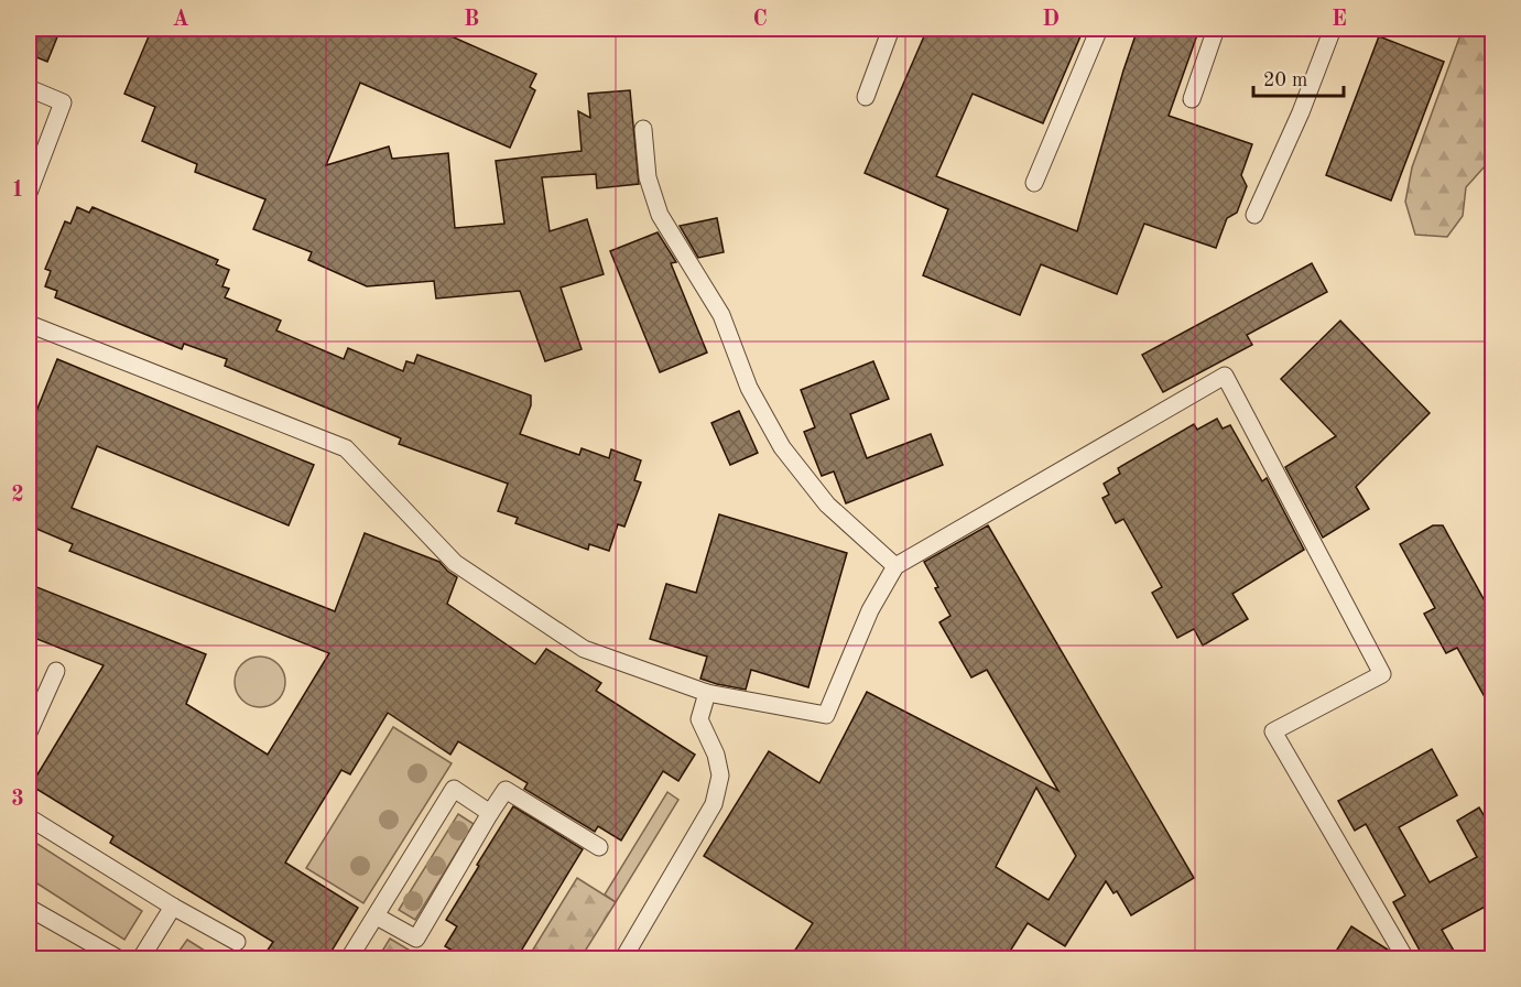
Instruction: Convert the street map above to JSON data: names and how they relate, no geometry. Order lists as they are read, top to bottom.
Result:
{
  "scale_bar": "20 m",
  "grid": {
    "columns": [
      "A",
      "B",
      "C",
      "D",
      "E"
    ],
    "rows": ["1", "2", "3"]
  }
}
